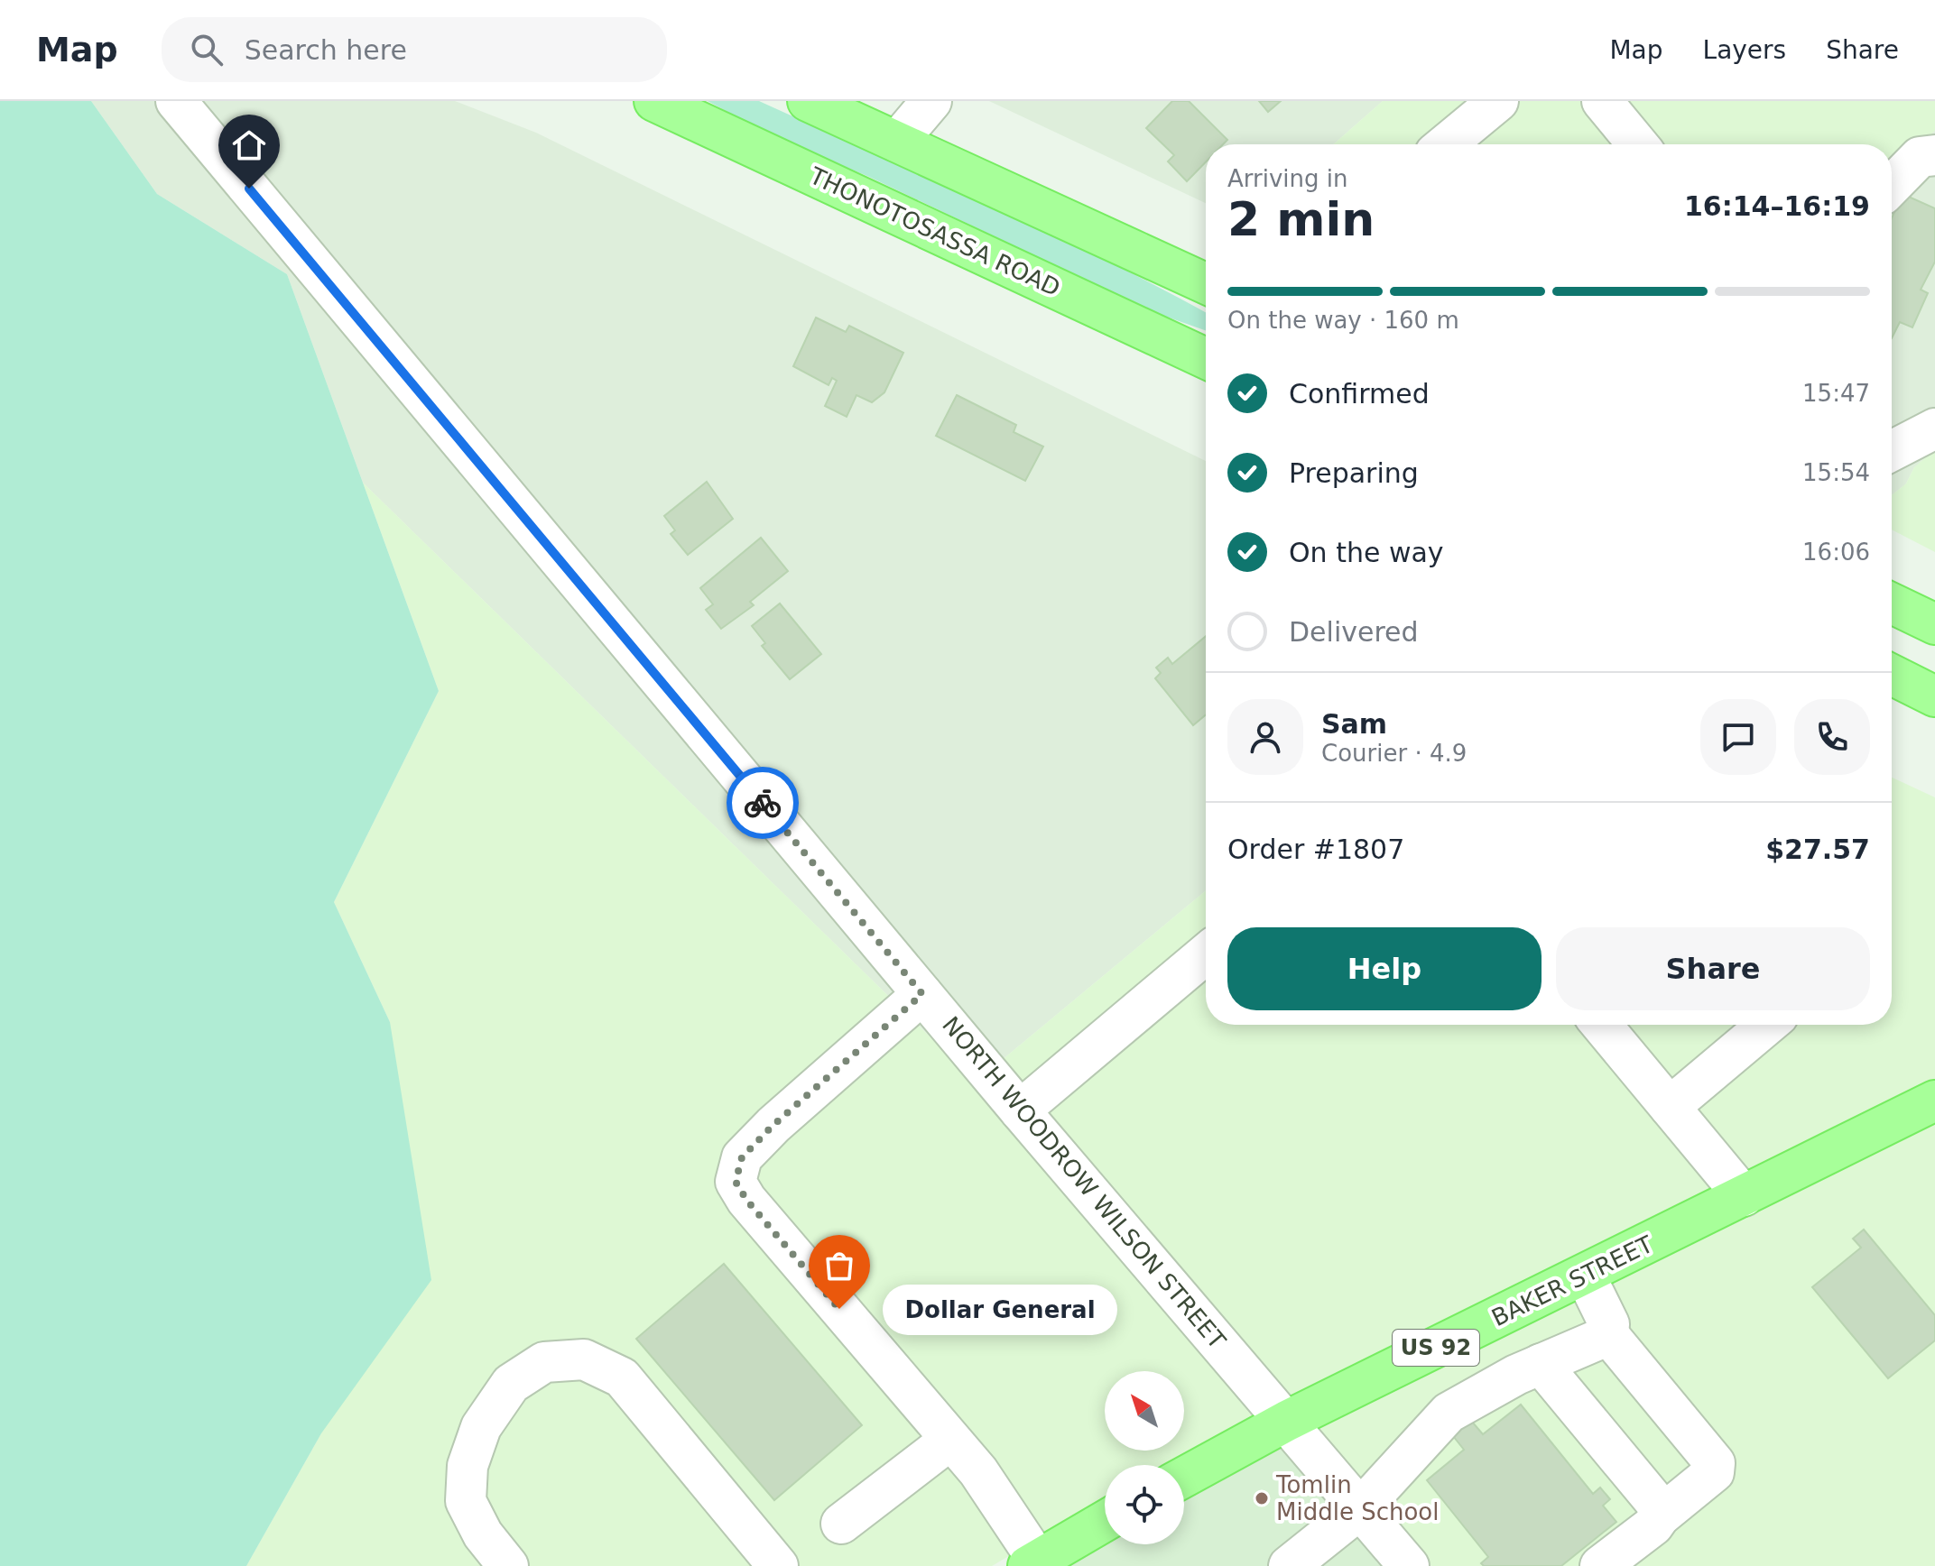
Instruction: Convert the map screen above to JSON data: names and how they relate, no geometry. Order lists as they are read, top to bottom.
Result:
{
  "streets": {
    "main road": ["THONOTOSASSA ROAD", "BAKER STREET", "US 92"],
    "street": ["NORTH WOODROW WILSON STREET"]
  },
  "crossings": [
    ["NORTH WOODROW WILSON STREET", "BAKER STREET"]
  ],
  "places": ["Dollar General", "Tomlin Middle School"],
  "north": "top left",
  "page": {
    "header": "Map",
    "search": "Search here",
    "nav": ["Map", "Layers", "Share"],
    "heading": ["2 min", "Arriving in", "16:14–16:19"],
    "panel": [
      "Sam",
      "Courier · 4.9",
      "Order #1807",
      "$27.57"
    ],
    "bar": "On the way · 160 m",
    "list": [
      ["Confirmed", "15:47"],
      ["Preparing", "15:54"],
      ["On the way", "16:06"],
      "Delivered"
    ],
    "buttons": ["Help", "Share"],
    "bubble": "Dollar General"
  }
}
